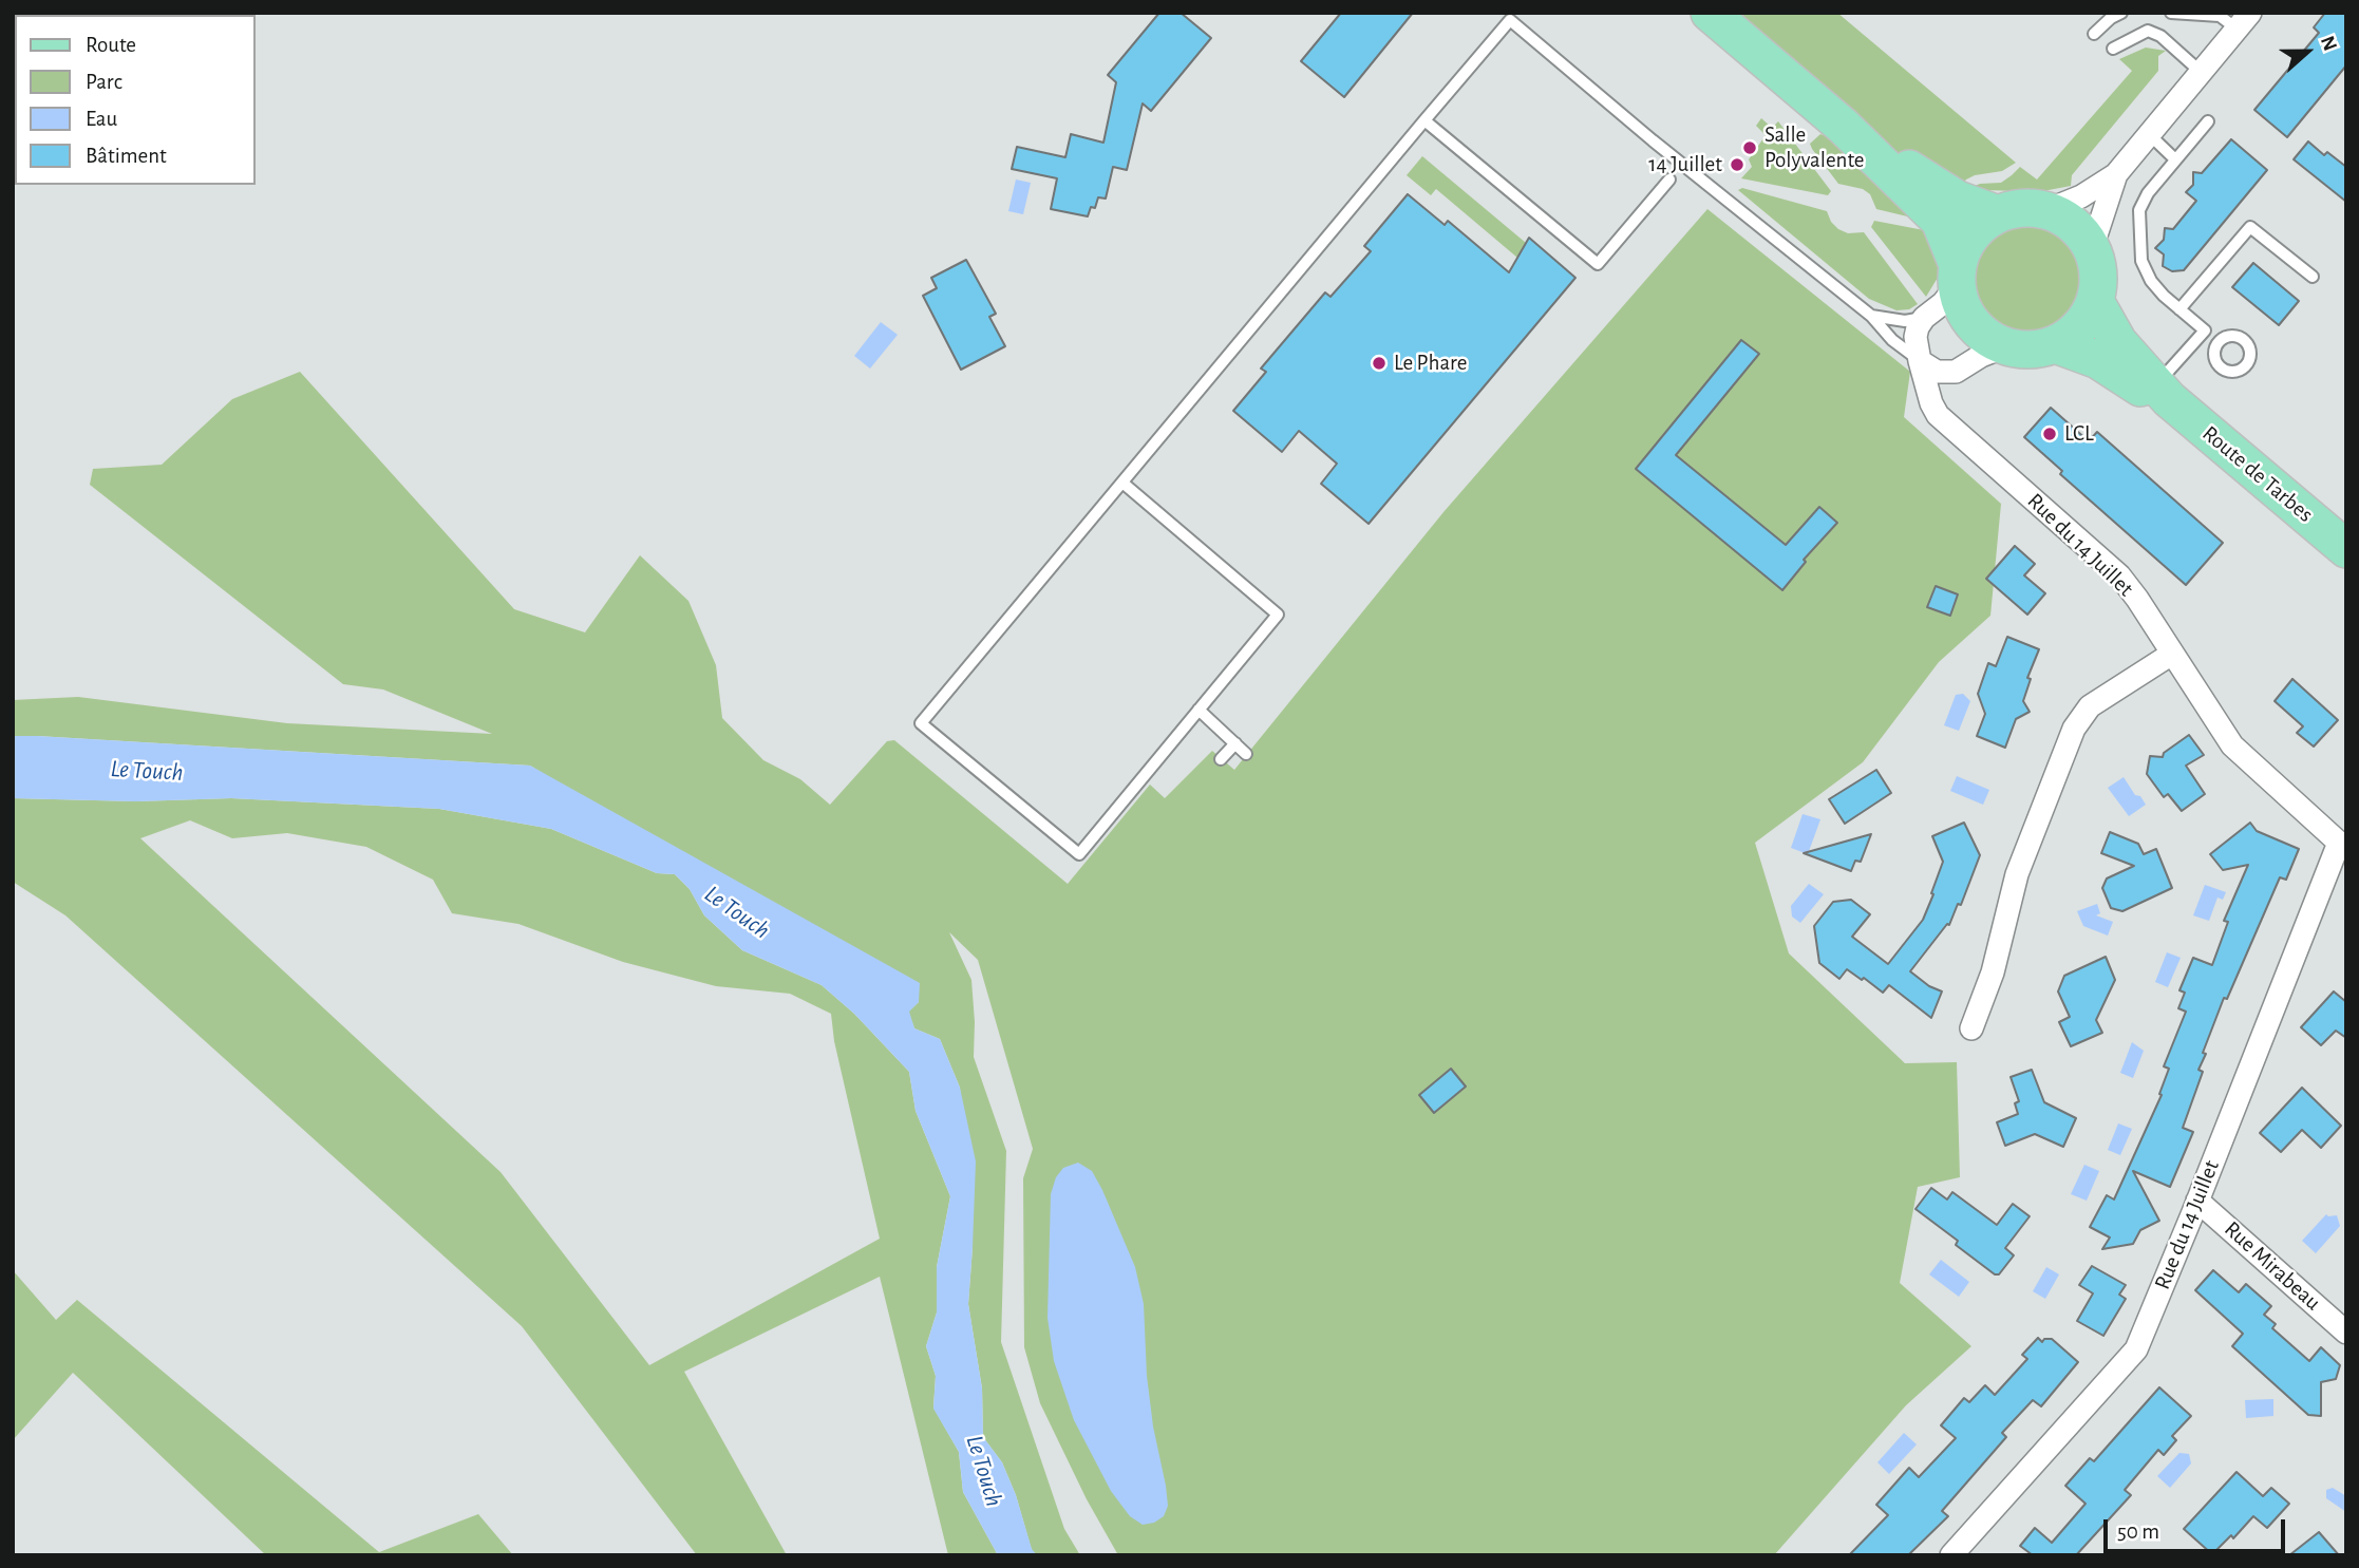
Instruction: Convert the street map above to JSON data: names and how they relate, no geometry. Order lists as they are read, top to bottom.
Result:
{
  "streets": {
    "main road": ["Route de Tarbes"],
    "street": ["Rue du 14 Juillet", "Rue Mirabeau"]
  },
  "crossings": [
    ["Rue du 14 Juillet", "Rue Mirabeau"]
  ],
  "water": ["Le Touch"],
  "places": [
    "Salle Polyvalente",
    "14 Juillet",
    "Le Phare",
    "LCL"
  ],
  "legend": [
    "Route",
    "Parc",
    "Eau",
    "Bâtiment"
  ],
  "scale_bar": "50 m",
  "north": "right"
}
